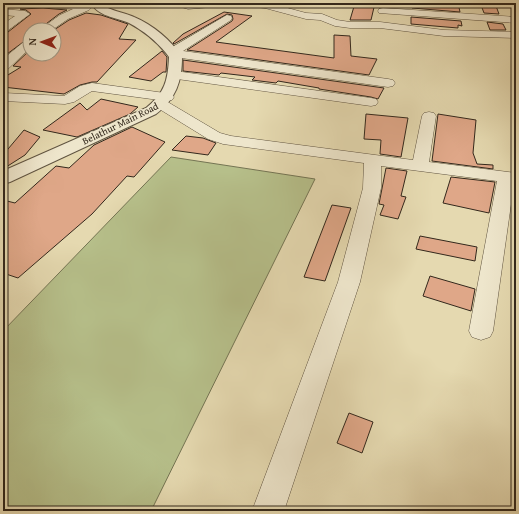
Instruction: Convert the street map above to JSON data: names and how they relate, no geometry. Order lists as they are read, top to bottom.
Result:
{
  "streets": {
    "street": ["Belathur Main Road"]
  },
  "north": "left"
}
